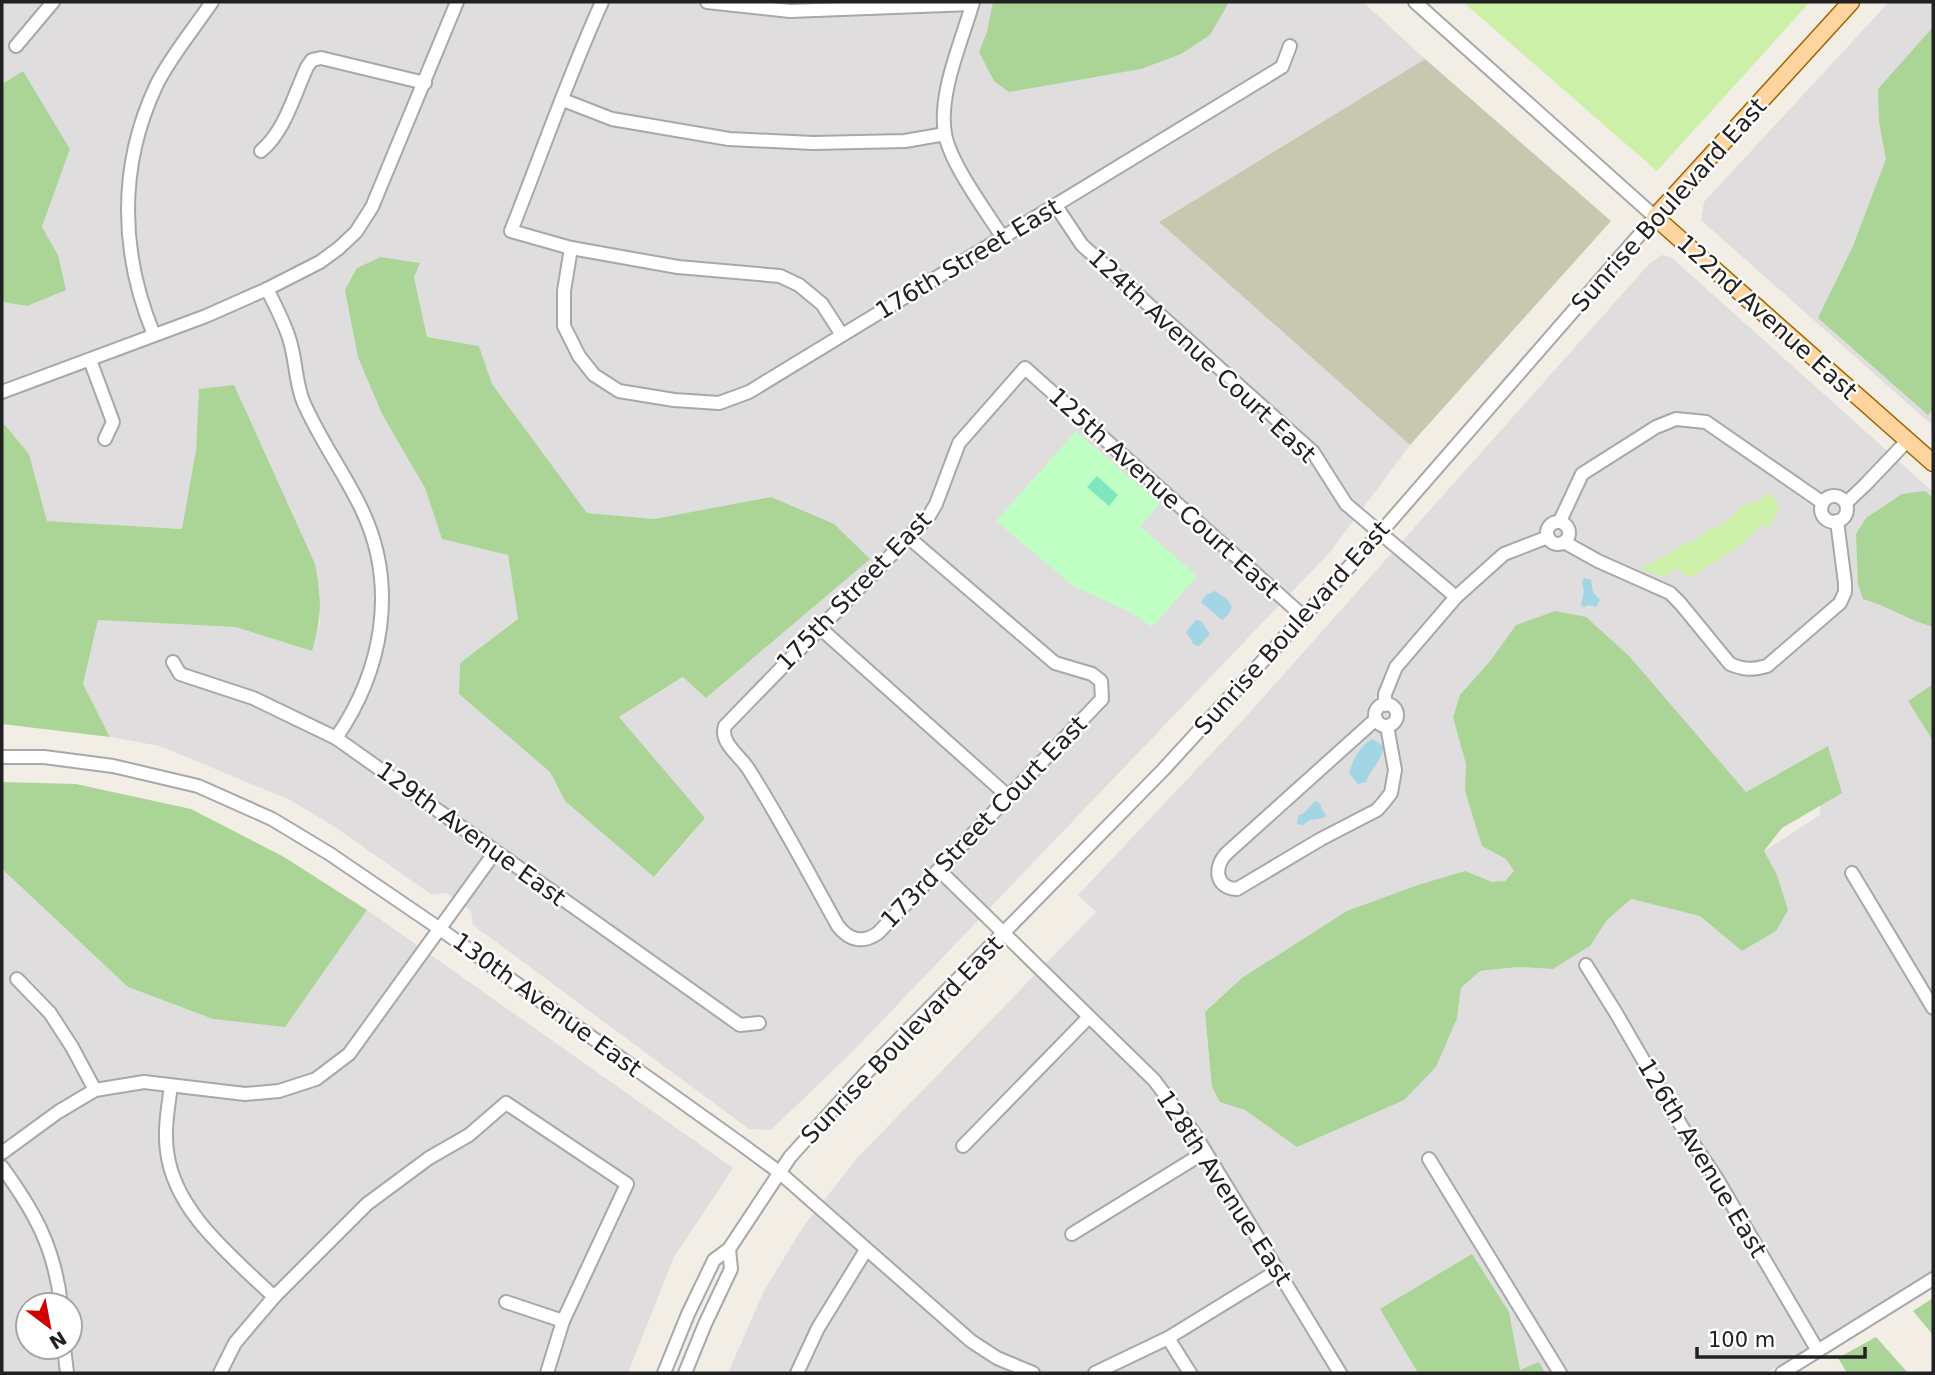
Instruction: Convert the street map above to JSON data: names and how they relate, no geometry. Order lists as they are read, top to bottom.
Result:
{
  "streets": {
    "main road": ["Sunrise Boulevard East", "122nd Avenue East"],
    "street": [
      "176th Street East",
      "124th Avenue Court East",
      "125th Avenue Court East",
      "175th Street East",
      "173rd Street Court East",
      "129th Avenue East",
      "130th Avenue East",
      "126th Avenue East",
      "128th Avenue East"
    ]
  },
  "crossings": [
    ["Sunrise Boulevard East", "122nd Avenue East"],
    ["Sunrise Boulevard East", "124th Avenue Court East"],
    ["Sunrise Boulevard East", "125th Avenue Court East"],
    ["Sunrise Boulevard East", "130th Avenue East"],
    ["Sunrise Boulevard East", "128th Avenue East"],
    ["176th Street East", "124th Avenue Court East"],
    ["125th Avenue Court East", "175th Street East"],
    ["175th Street East", "173rd Street Court East"],
    ["173rd Street Court East", "128th Avenue East"]
  ],
  "scale_bar": "100 m",
  "north": "bottom right"
}
